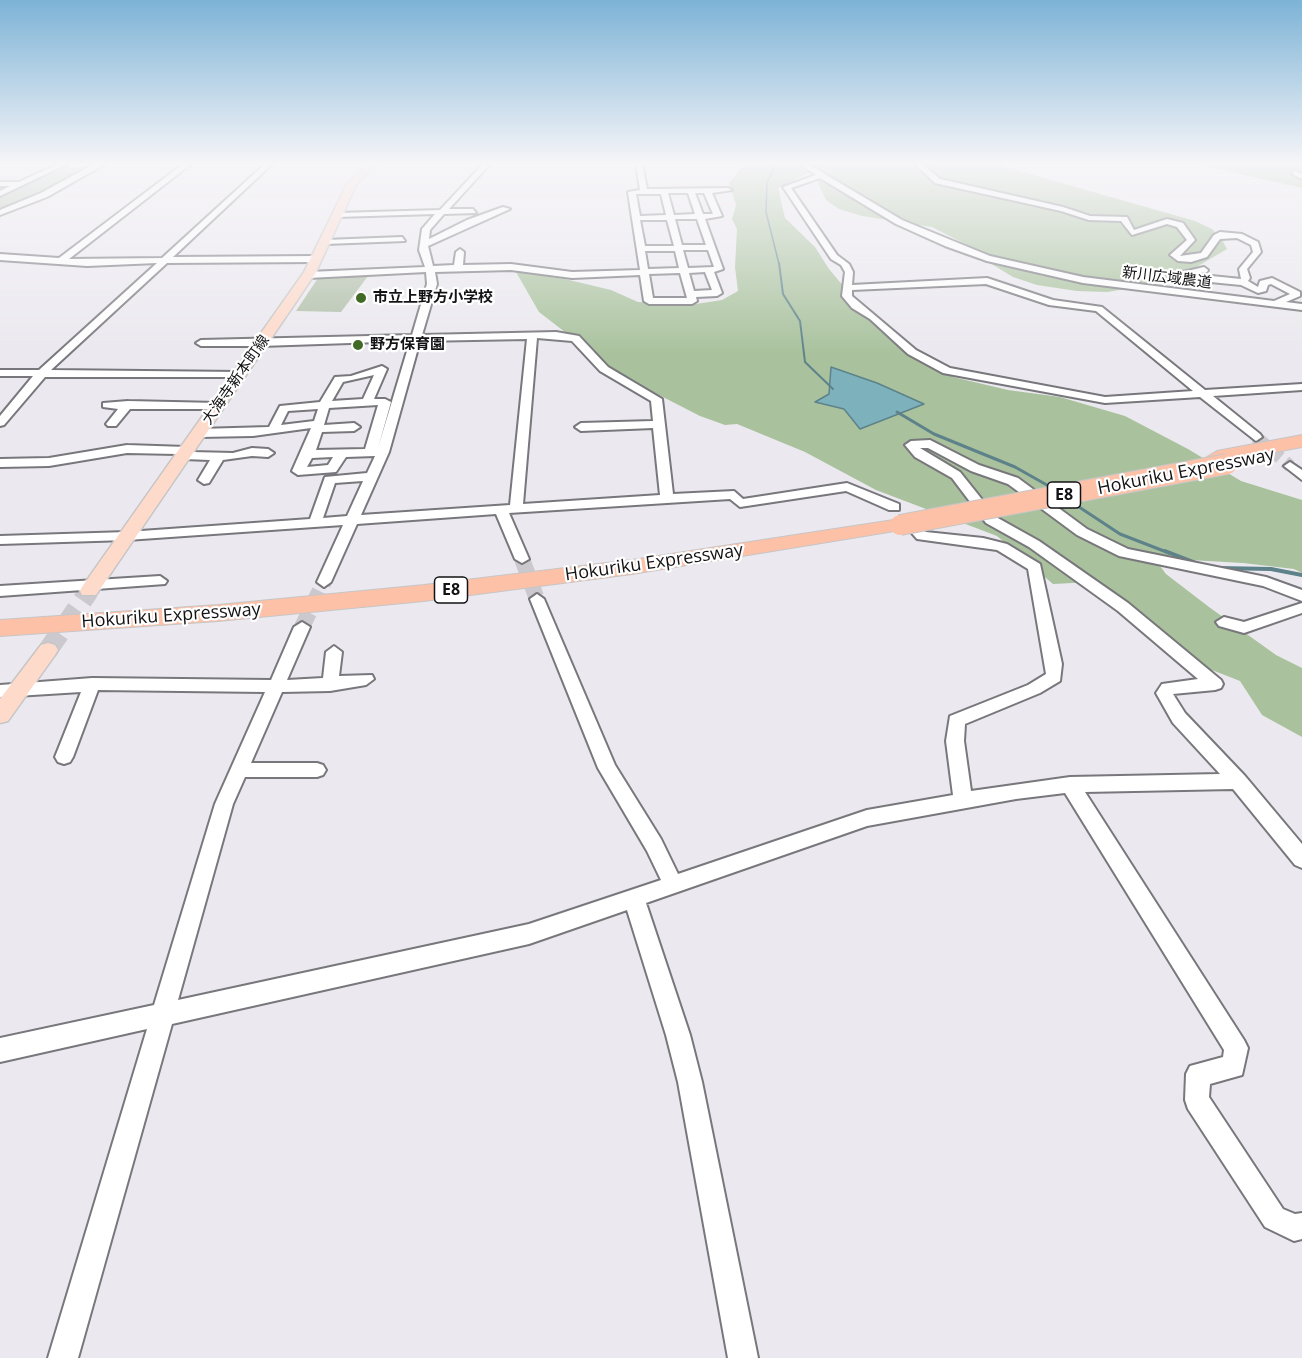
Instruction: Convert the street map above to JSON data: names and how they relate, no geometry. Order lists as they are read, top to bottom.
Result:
{
  "streets": {
    "highway": ["Hokuriku Expressway", "E8"],
    "main road": ["大海寺新本町線"],
    "street": ["新川広域農道"]
  },
  "places": ["市立上野方小学校", "野方保育園"]
}
